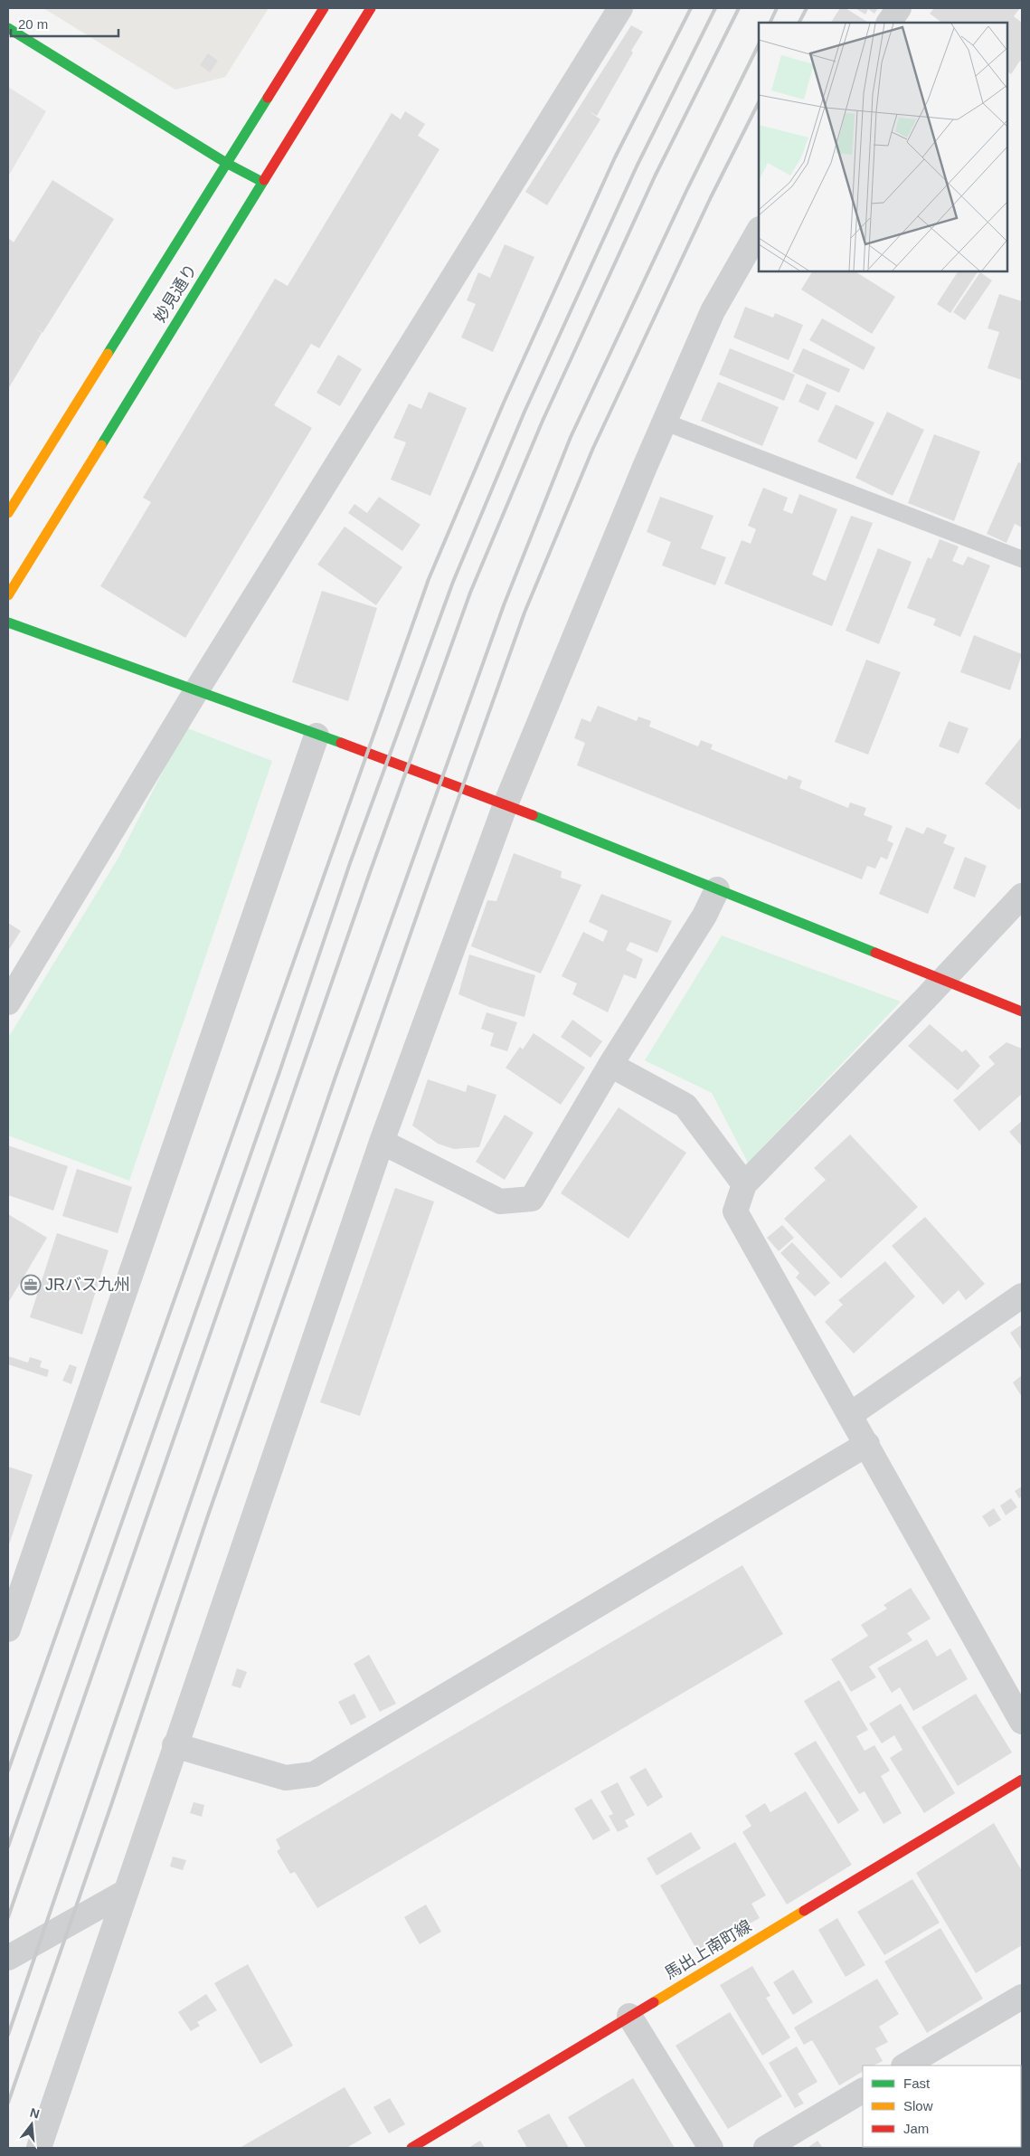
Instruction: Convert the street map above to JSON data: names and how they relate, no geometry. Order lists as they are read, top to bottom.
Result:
{
  "streets": {
    "main road": ["妙見通り", "馬出上南町線"]
  },
  "places": {
    "office": ["JRバス九州"]
  },
  "legend": ["Fast", "Slow", "Jam"],
  "scale_bar": "20 m",
  "north": "top"
}
